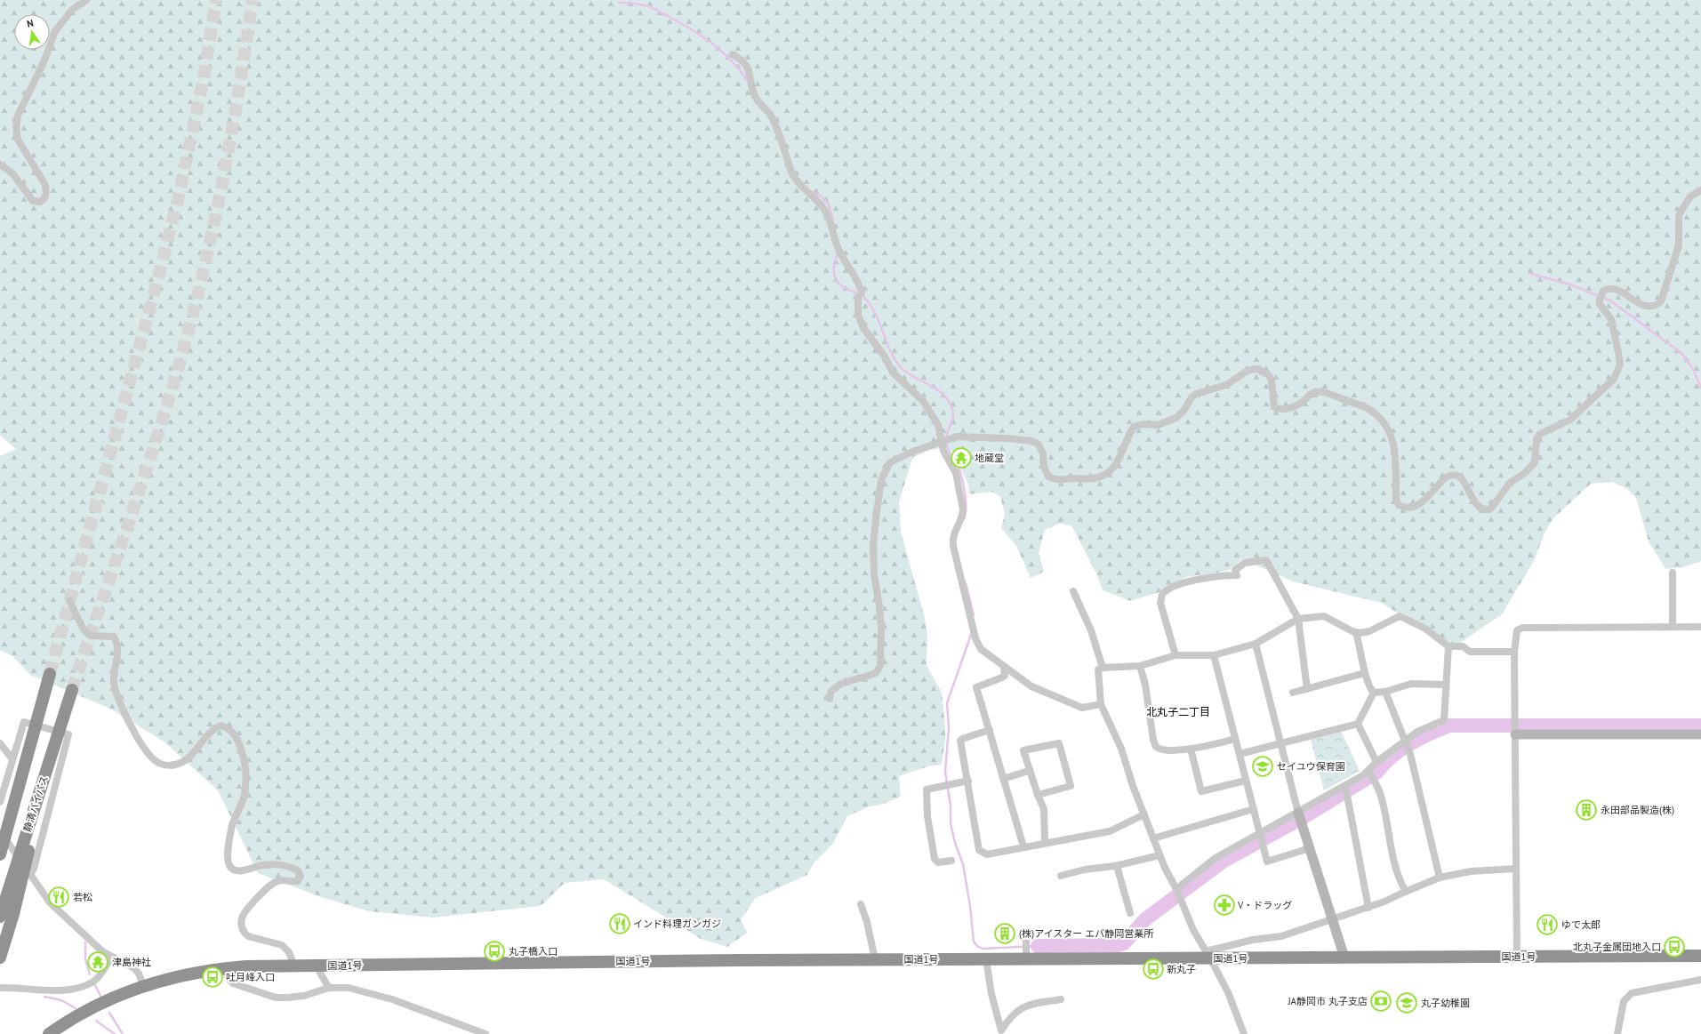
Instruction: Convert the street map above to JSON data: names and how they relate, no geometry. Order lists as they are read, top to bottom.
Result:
{
  "streets": {
    "highway": ["静清バイパス", "国道1号"]
  },
  "districts": ["北丸子二丁目"],
  "places": {
    "temple": ["地蔵堂", "津島神社"],
    "school or university": ["セイユウ保育園", "丸子幼稚園"],
    "building": ["永田部品製造(株)", "(株)アイスター エバ静岡営業所"],
    "restaurant": ["若松", "インド料理ガンガジ", "ゆで太郎"],
    "pharmacy": ["V・ドラッグ"],
    "bus stop": [
      "北丸子金属団地入口",
      "丸子橋入口",
      "新丸子",
      "吐月峰入口"
    ],
    "bank": ["JA静岡市 丸子支店"]
  },
  "north": "top"
}
